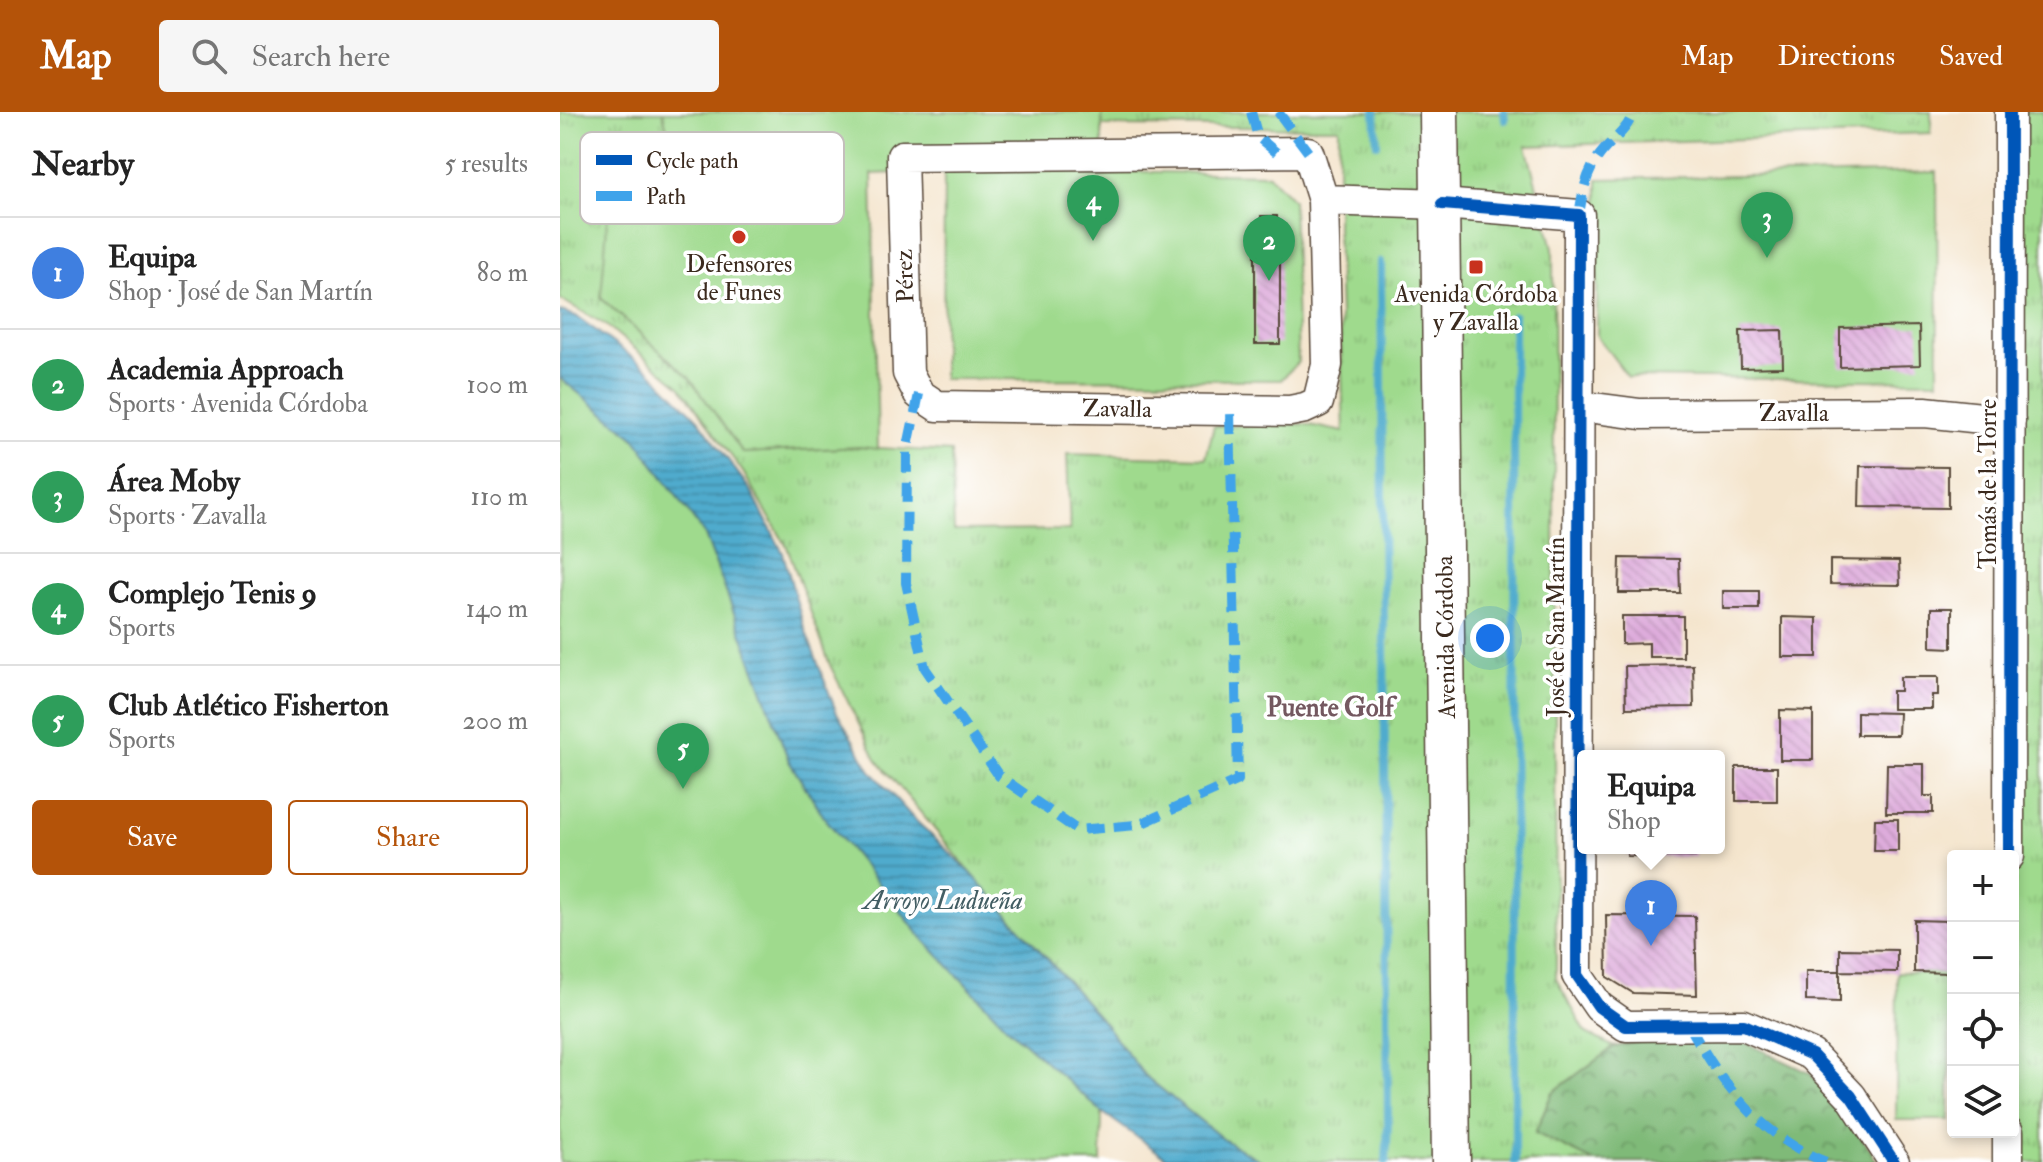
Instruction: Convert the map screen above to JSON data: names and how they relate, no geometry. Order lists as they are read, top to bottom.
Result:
{
  "streets": {
    "main road": ["Avenida Córdoba"],
    "street": [
      "Pérez",
      "Zavalla",
      "Tomás de la Torre",
      "José de San Martín"
    ]
  },
  "crossings": [
    ["Pérez", "Zavalla"],
    ["Zavalla", "Tomás de la Torre"],
    ["Zavalla", "José de San Martín"],
    ["José de San Martín", "Avenida Córdoba"]
  ],
  "districts": ["Puente Golf"],
  "water": ["Arroyo Ludueña"],
  "places": {
    "other": ["Defensores de Funes"],
    "transit": ["Avenida Córdoba y Zavalla"]
  },
  "legend": ["Cycle path", "Path"],
  "page": {
    "header": "Map",
    "search": "Search here",
    "nav": ["Map", "Directions", "Saved"],
    "heading": ["Nearby", "5 results"],
    "pins": [
      "4",
      "3",
      "2",
      "5",
      "1"
    ],
    "list": [
      {
        "mark": "1",
        "name": "Equipa",
        "note": "Shop · José de San Martín",
        "value": "80 m"
      },
      {
        "mark": "2",
        "name": "Academia Approach",
        "note": "Sports · Avenida Córdoba",
        "value": "100 m"
      },
      {
        "mark": "3",
        "name": "Área Moby",
        "note": "Sports · Zavalla",
        "value": "110 m"
      },
      {
        "mark": "4",
        "name": "Complejo Tenis 9",
        "note": "Sports",
        "value": "140 m"
      },
      {
        "mark": "5",
        "name": "Club Atlético Fisherton",
        "note": "Sports",
        "value": "200 m"
      }
    ],
    "popup": ["Equipa", "Shop"],
    "buttons": ["Save", "Share"],
    "map_buttons": ["+", "−"]
  }
}
